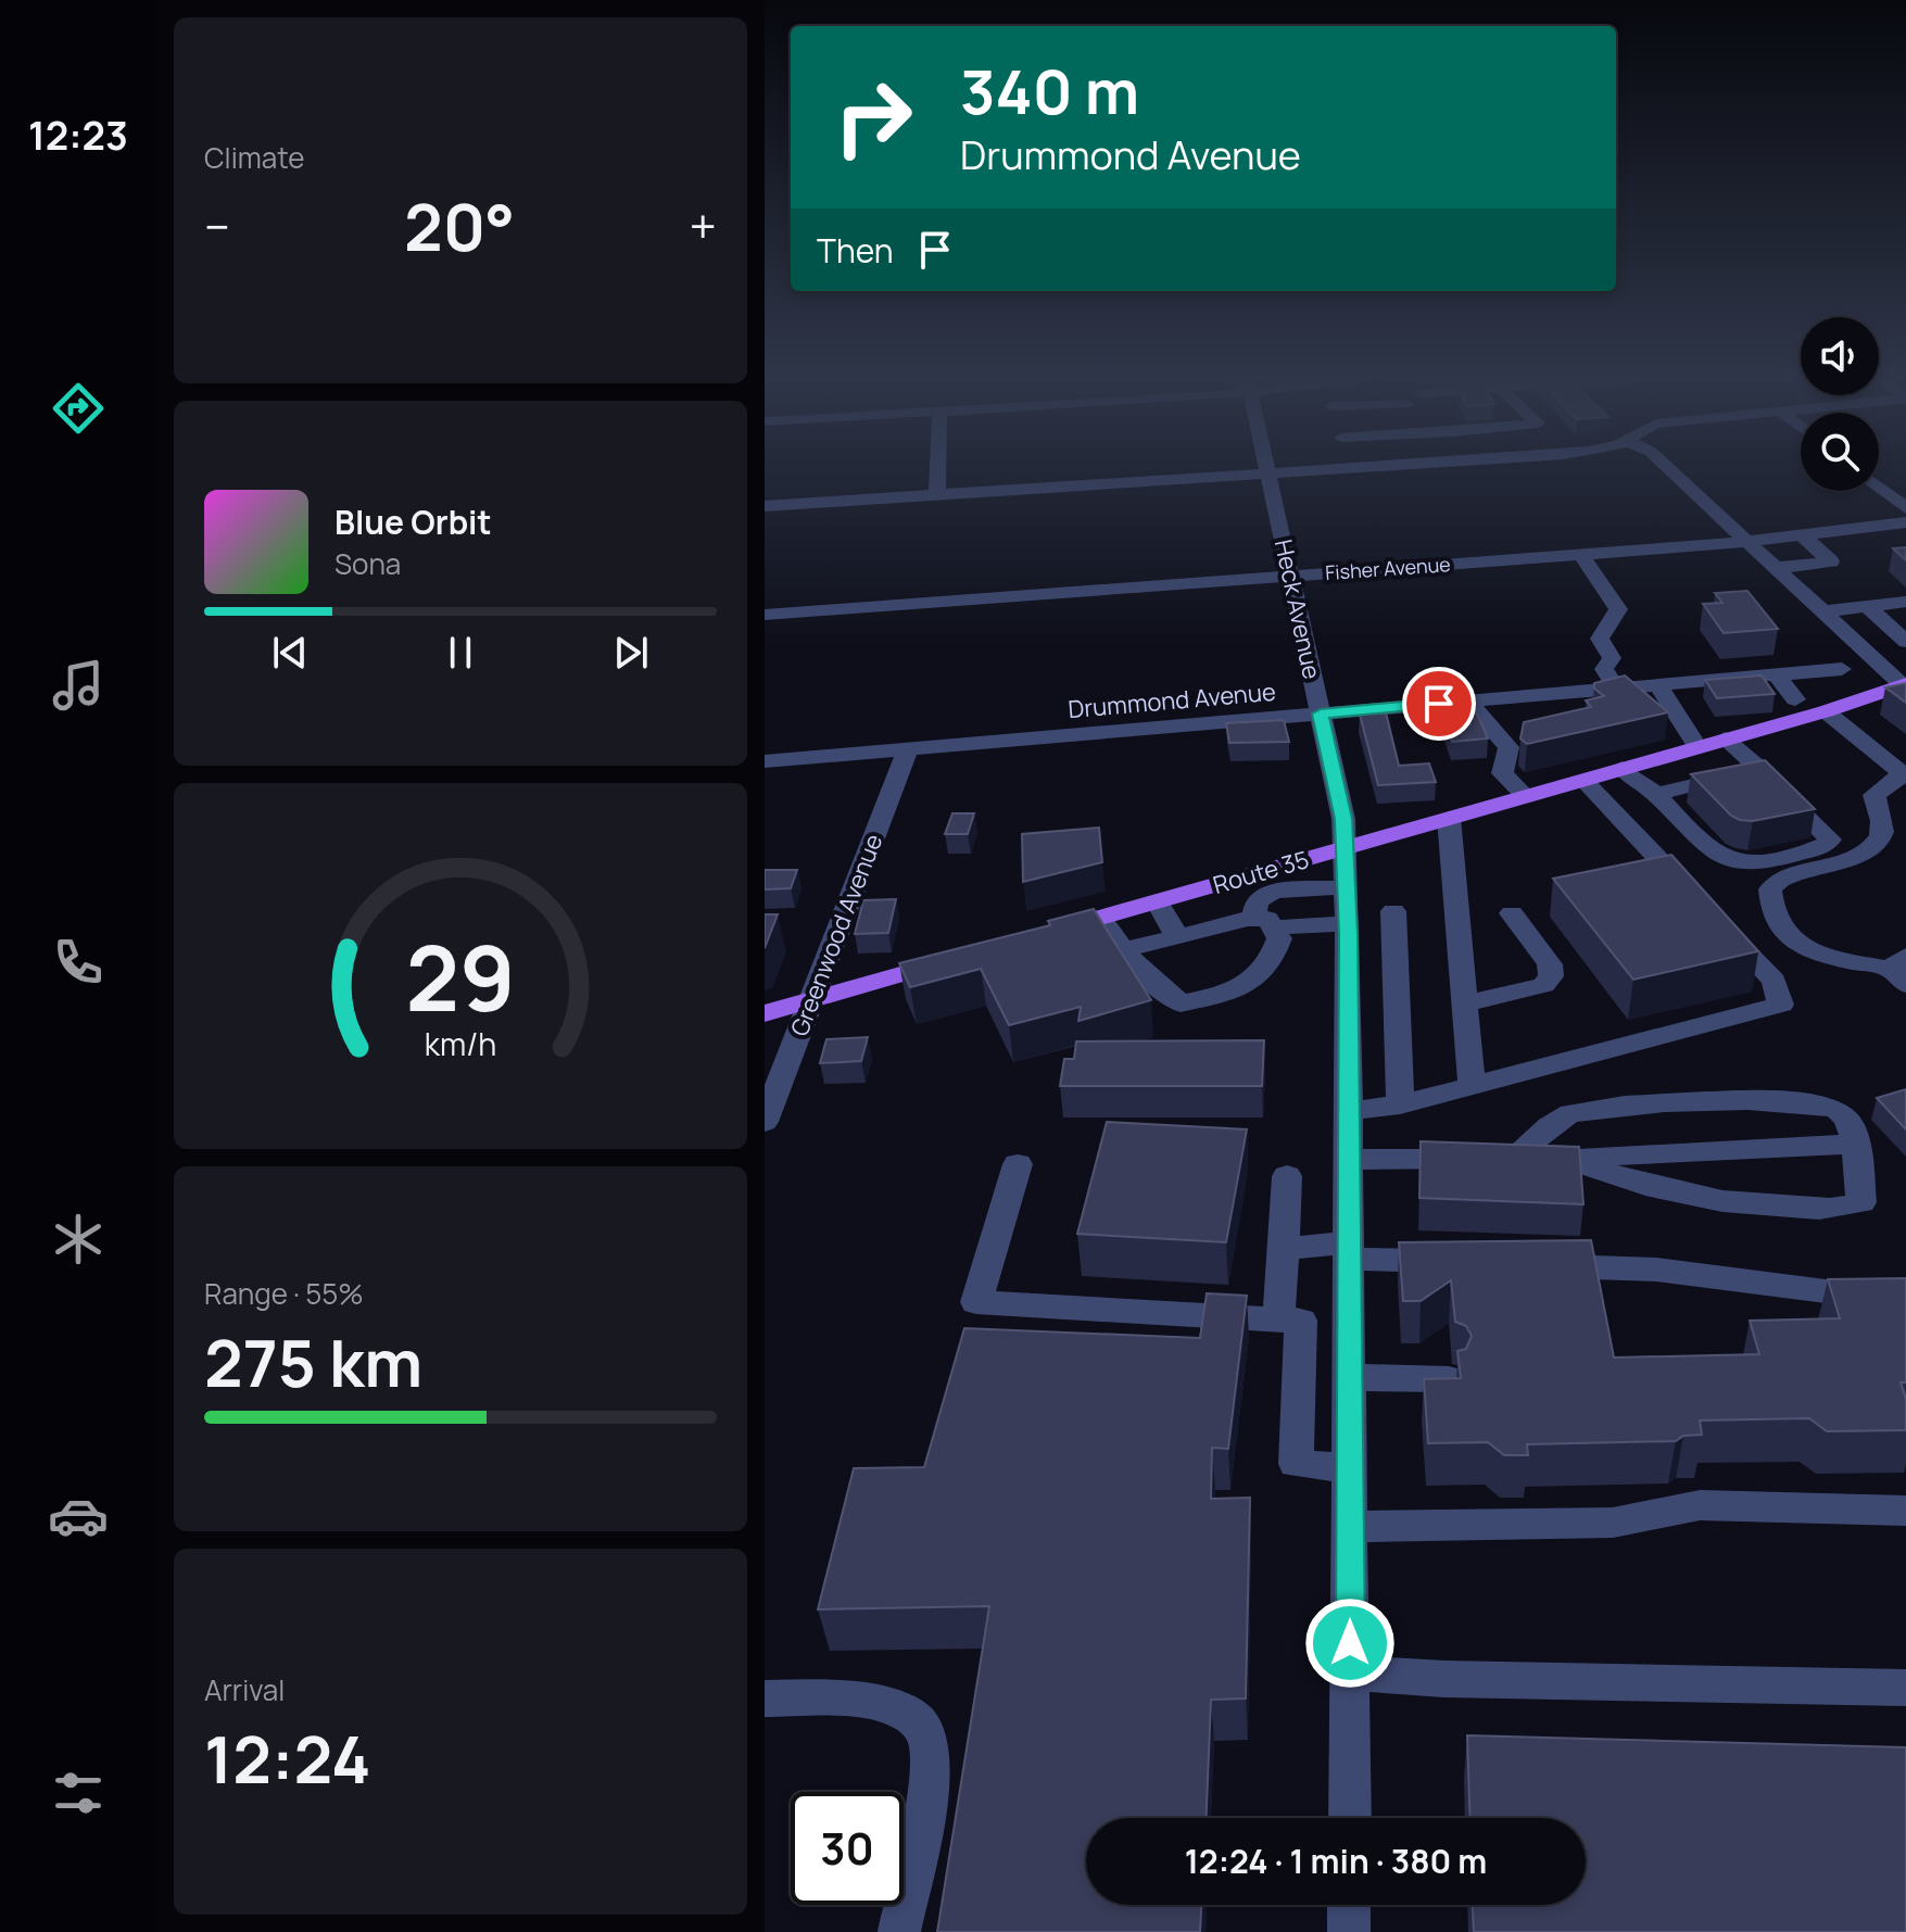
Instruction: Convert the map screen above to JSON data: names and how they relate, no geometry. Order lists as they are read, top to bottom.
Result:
{
  "streets": {
    "main road": ["Route 35"],
    "street": [
      "Fisher Avenue",
      "Heck Avenue",
      "Drummond Avenue",
      "Greenwood Avenue"
    ]
  },
  "crossings": [
    ["Fisher Avenue", "Heck Avenue"],
    ["Heck Avenue", "Drummond Avenue"],
    ["Heck Avenue", "Route 35"],
    ["Drummond Avenue", "Greenwood Avenue"]
  ],
  "page": {
    "tabs": "12:23",
    "tile": [
      "Climate",
      ["Range · 55%", "275 km"],
      ["Arrival", "12:24"]
    ],
    "turn": ["340 m", "Drummond Avenue"],
    "heat": ["−", "20°", "+"],
    "then": "Then",
    "song": ["Blue Orbit", "Sona"],
    "limit": "30",
    "trip": "12:24 · 1 min · 380 m",
    "gauge": ["29", "km/h"]
  }
}
